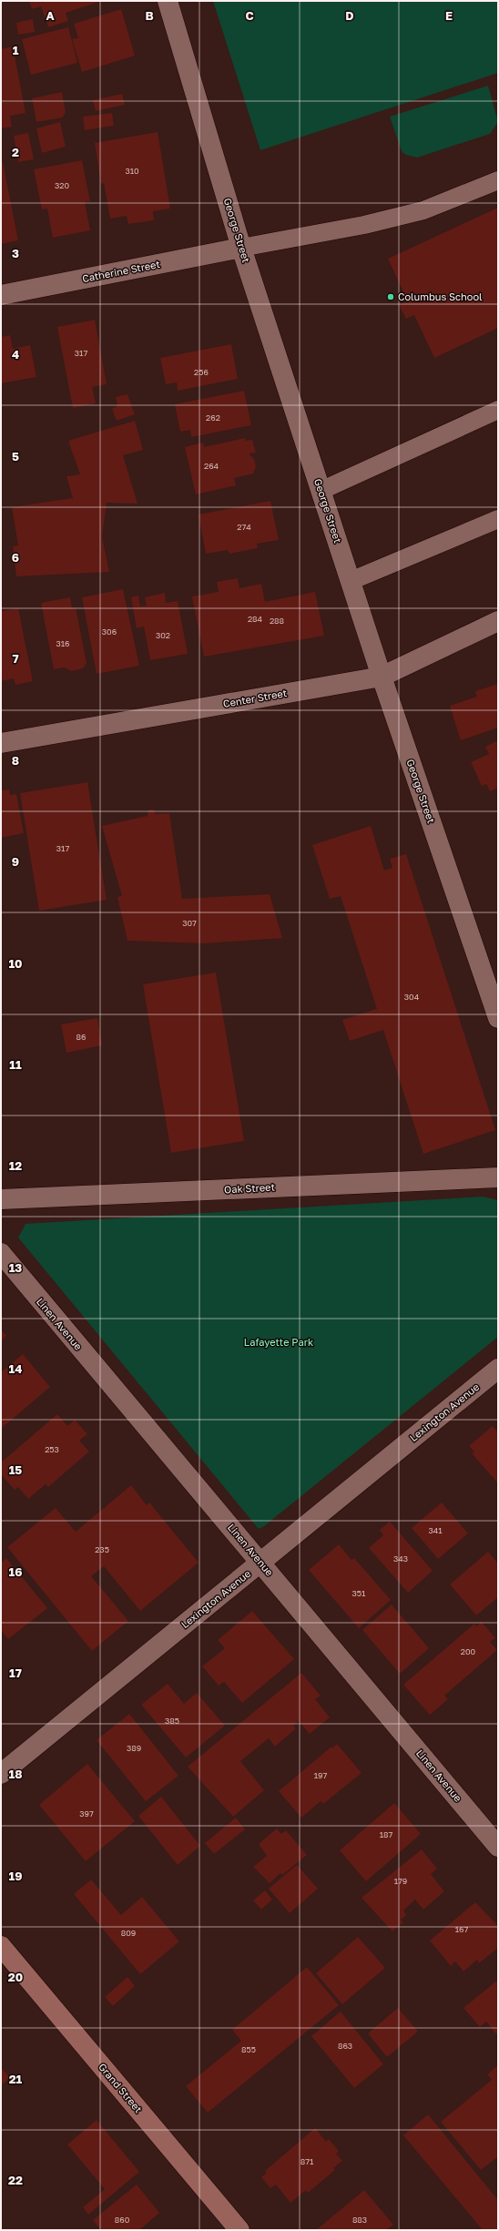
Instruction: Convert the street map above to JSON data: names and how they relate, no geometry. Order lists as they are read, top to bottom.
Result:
{
  "streets": {
    "street": [
      "George Street",
      "Catherine Street",
      "Center Street",
      "Oak Street",
      "Linen Avenue",
      "Lexington Avenue",
      "Grand Street"
    ]
  },
  "crossings": [
    ["George Street", "Catherine Street"],
    ["George Street", "Center Street"],
    ["Linen Avenue", "Lexington Avenue"]
  ],
  "parks": ["Lafayette Park"],
  "places": ["Columbus School"],
  "house_numbers": [
    "310",
    "320",
    "317",
    "256",
    "262",
    "264",
    "274",
    "284",
    "288",
    "306",
    "302",
    "316",
    "317",
    "307",
    "304",
    "86",
    "253",
    "341",
    "235",
    "343",
    "351",
    "200",
    "385",
    "389",
    "197",
    "397",
    "187",
    "179",
    "167",
    "809",
    "863",
    "855",
    "871",
    "860",
    "883"
  ],
  "grid": {
    "columns": [
      "A",
      "B",
      "C",
      "D",
      "E"
    ],
    "rows": [
      "1",
      "2",
      "3",
      "4",
      "5",
      "6",
      "7",
      "8",
      "9",
      "10",
      "11",
      "12",
      "13",
      "14",
      "15",
      "16",
      "17",
      "18",
      "19",
      "20",
      "21",
      "22"
    ]
  }
}
